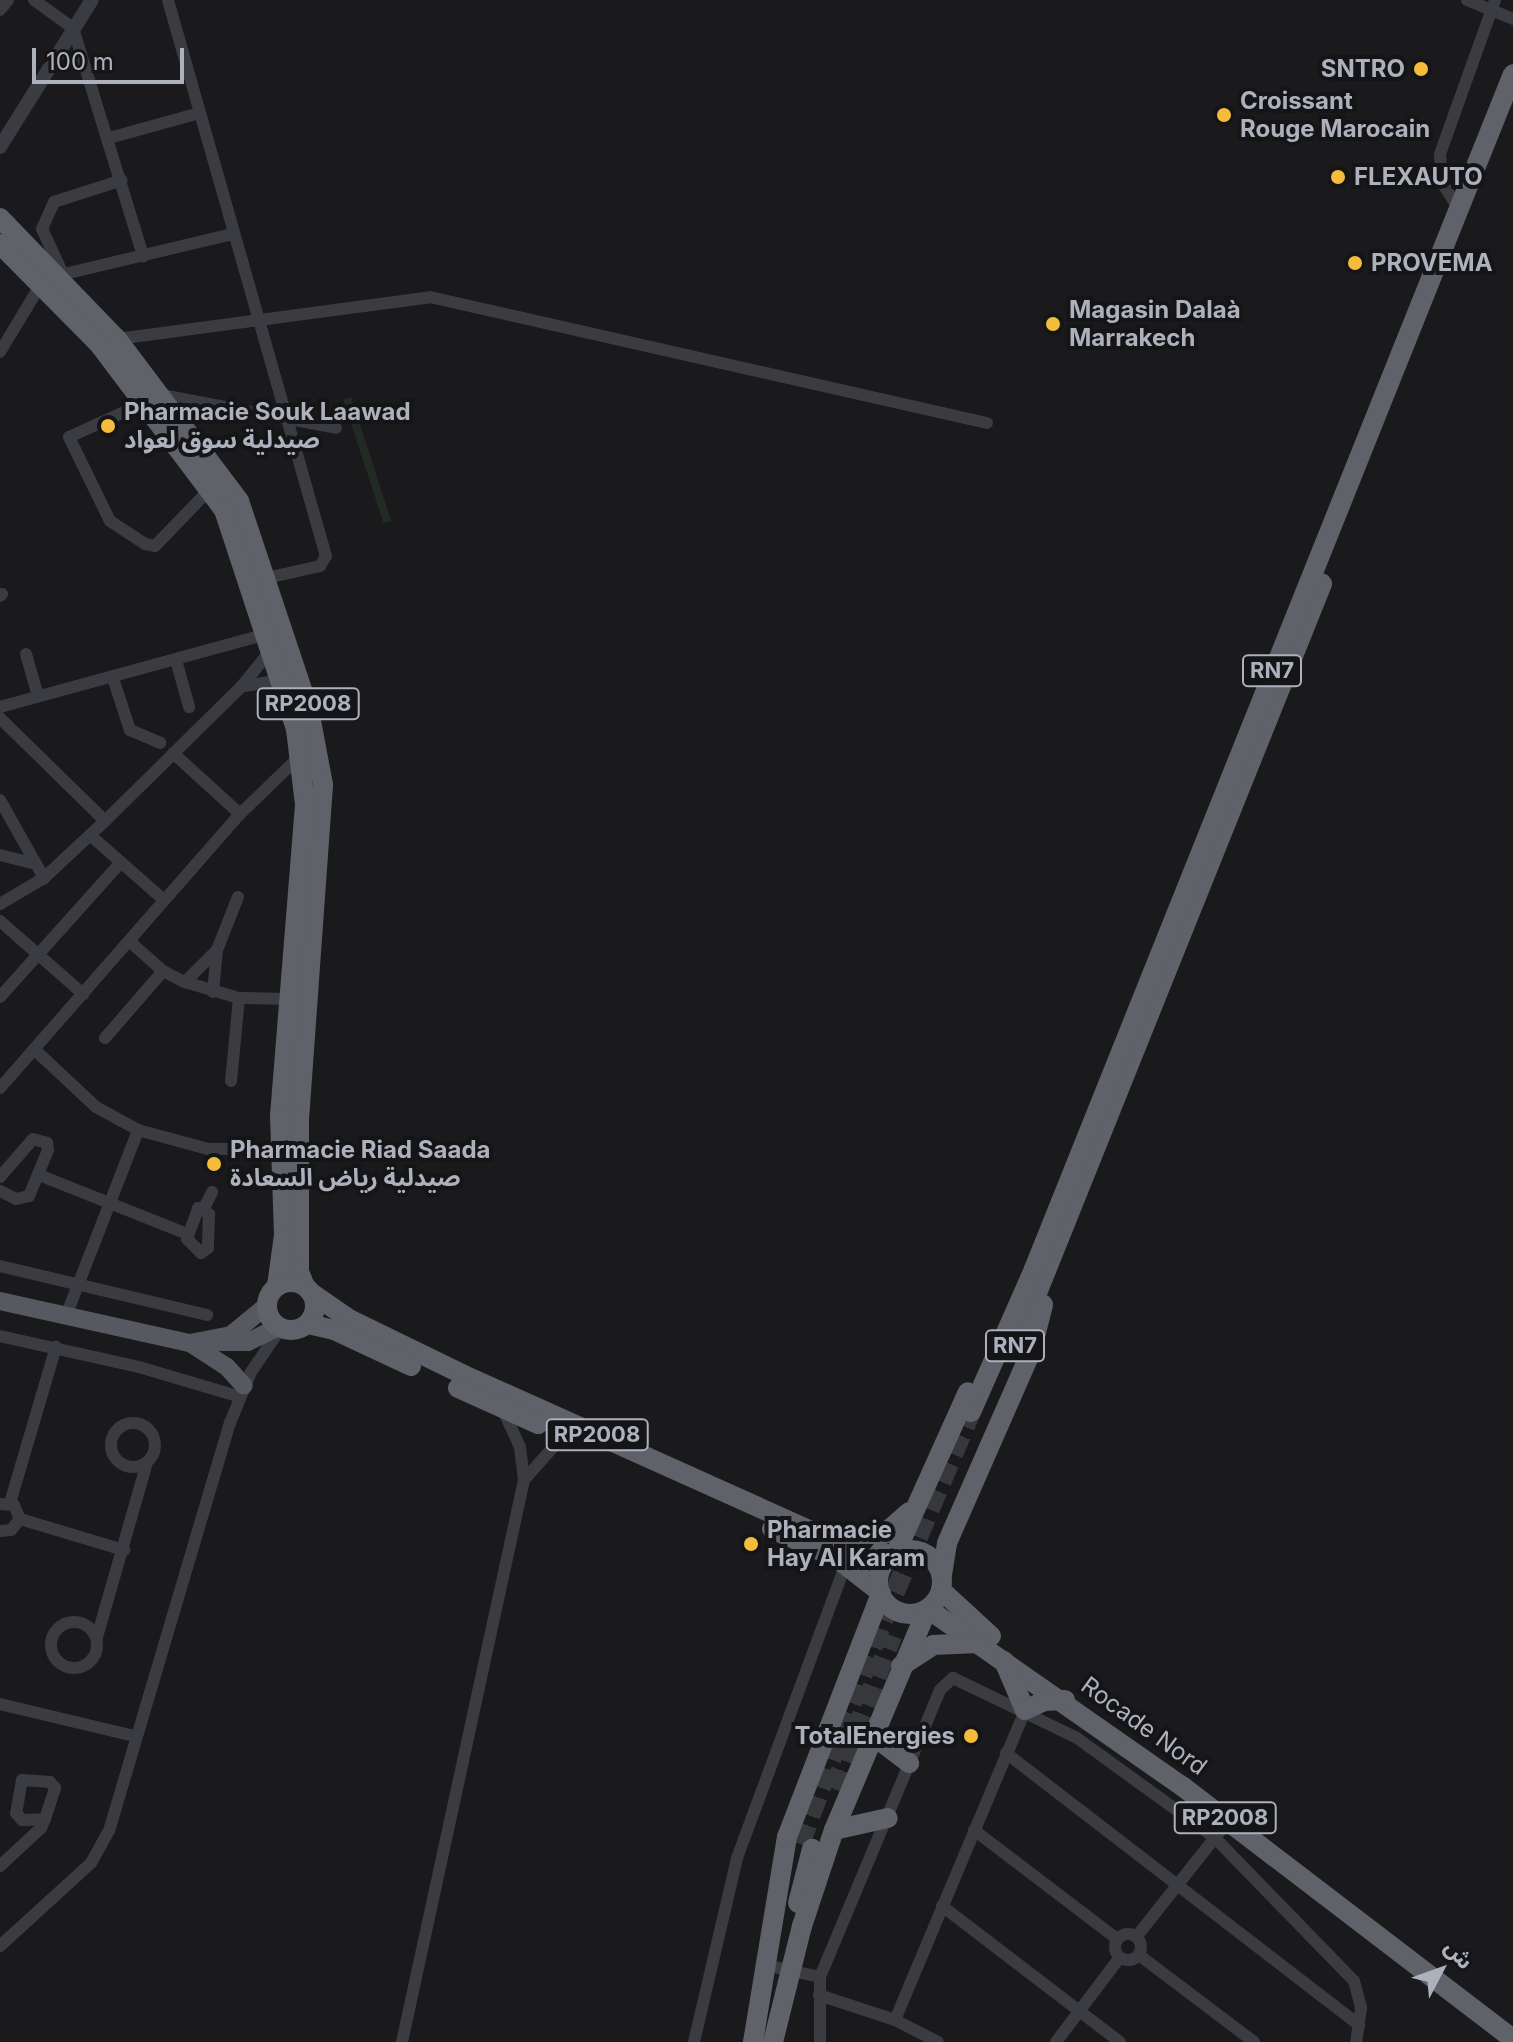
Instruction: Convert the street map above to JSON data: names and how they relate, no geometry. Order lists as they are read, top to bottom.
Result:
{
  "streets": {
    "highway": ["RN7", "RP2008", "Rocade Nord"]
  },
  "crossings": [
    ["RP2008", "Rocade Nord"]
  ],
  "places": [
    "SNTRO",
    "Croissant Rouge Marocain",
    "FLEXAUTO",
    "PROVEMA",
    "Magasin Dalaà Marrakech",
    "Pharmacie Souk Laawad صيدلية سوق لعواد",
    "Pharmacie Riad Saada صيدلية رياض السعادة",
    "Pharmacie Hay Al Karam",
    "TotalEnergies"
  ],
  "scale_bar": "100 m",
  "north": "top right"
}
